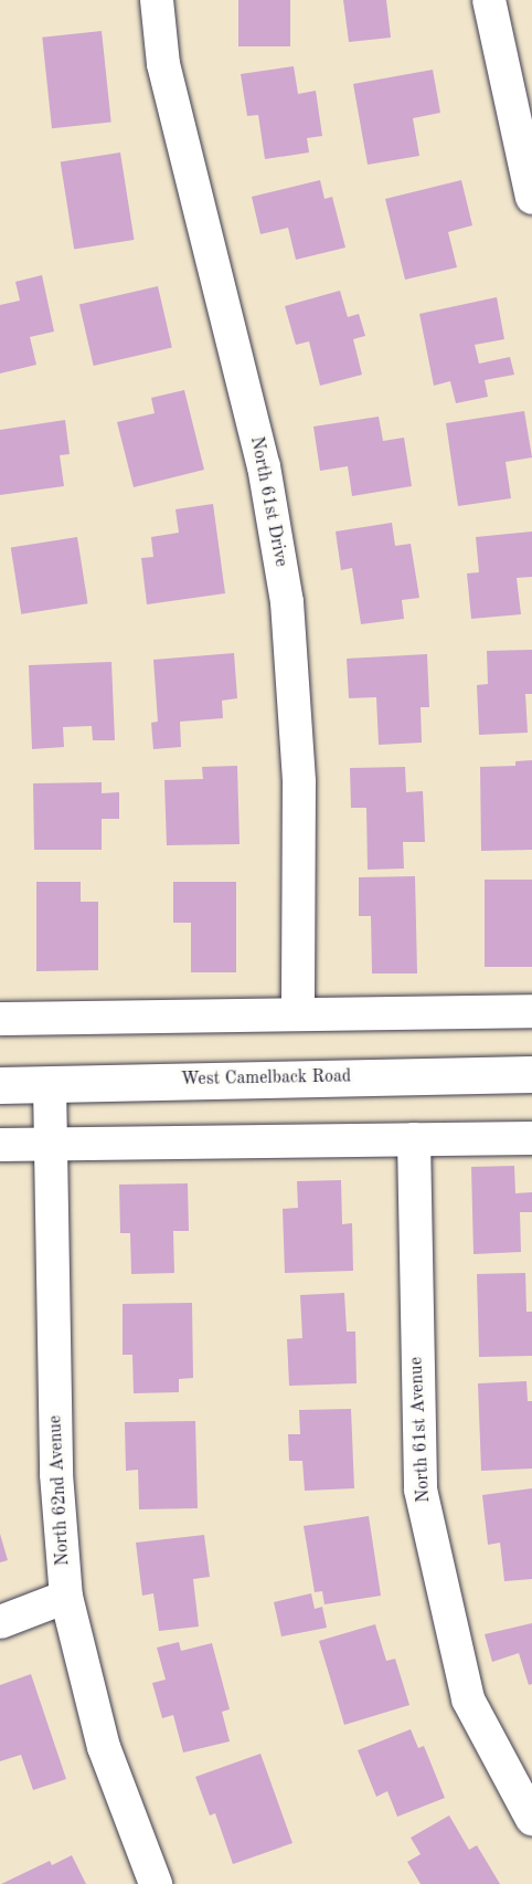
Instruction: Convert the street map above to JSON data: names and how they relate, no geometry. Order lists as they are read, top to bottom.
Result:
{
  "streets": {
    "main road": ["West Camelback Road"],
    "street": ["North 61st Drive", "North 61st Avenue", "North 62nd Avenue"]
  },
  "crossings": [
    ["West Camelback Road", "North 62nd Avenue"]
  ]
}
